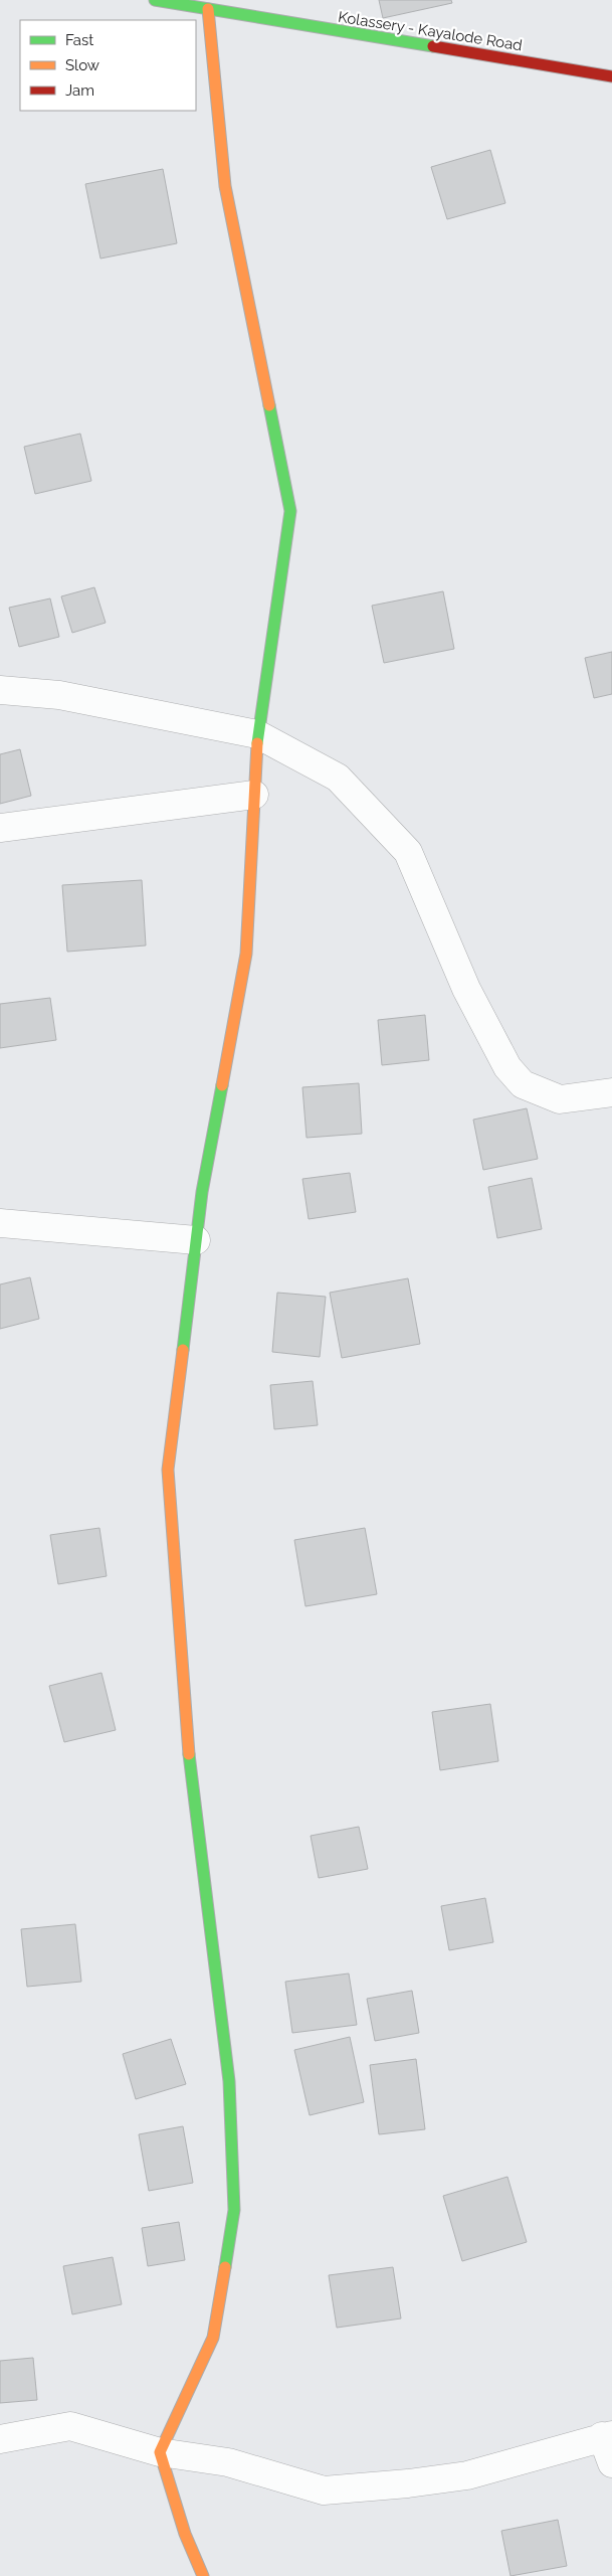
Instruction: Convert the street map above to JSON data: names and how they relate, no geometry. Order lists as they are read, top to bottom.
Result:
{
  "streets": {
    "street": ["Kolassery - Kayalode Road"]
  },
  "legend": ["Fast", "Slow", "Jam"]
}
